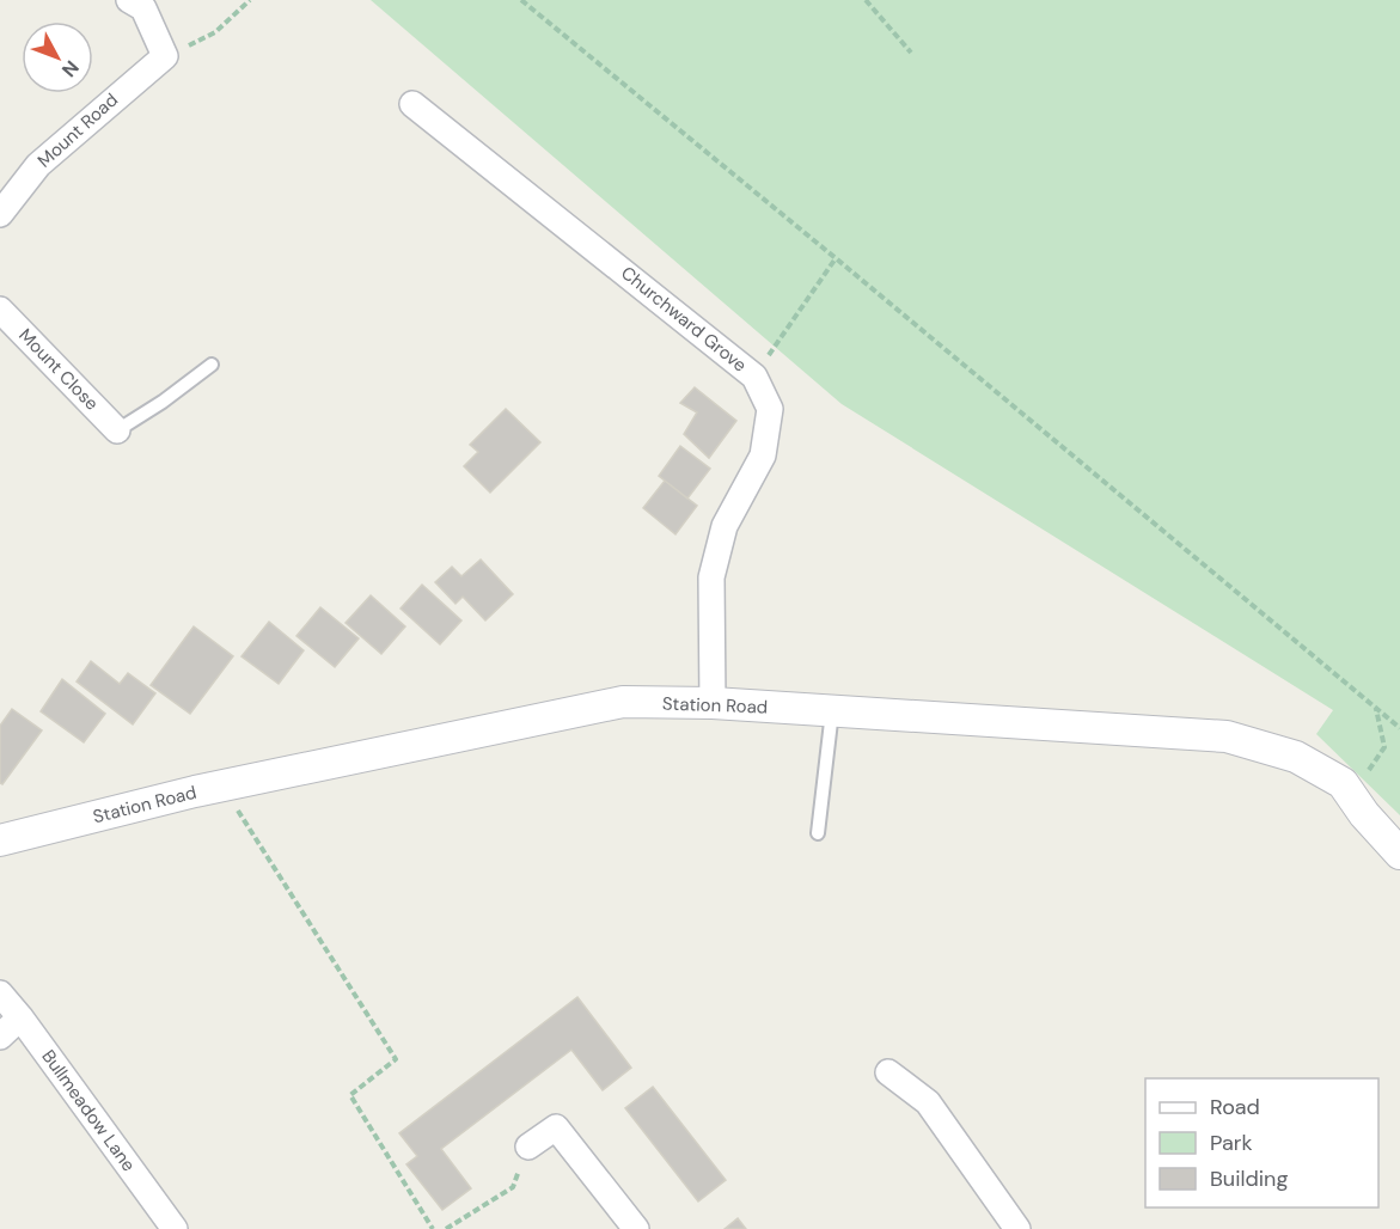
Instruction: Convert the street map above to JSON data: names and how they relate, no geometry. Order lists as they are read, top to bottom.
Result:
{
  "streets": {
    "street": [
      "Mount Road",
      "Churchward Grove",
      "Mount Close",
      "Station Road",
      "Bullmeadow Lane"
    ]
  },
  "crossings": [
    ["Churchward Grove", "Station Road"]
  ],
  "legend": ["Road", "Park", "Building"],
  "north": "bottom right"
}
